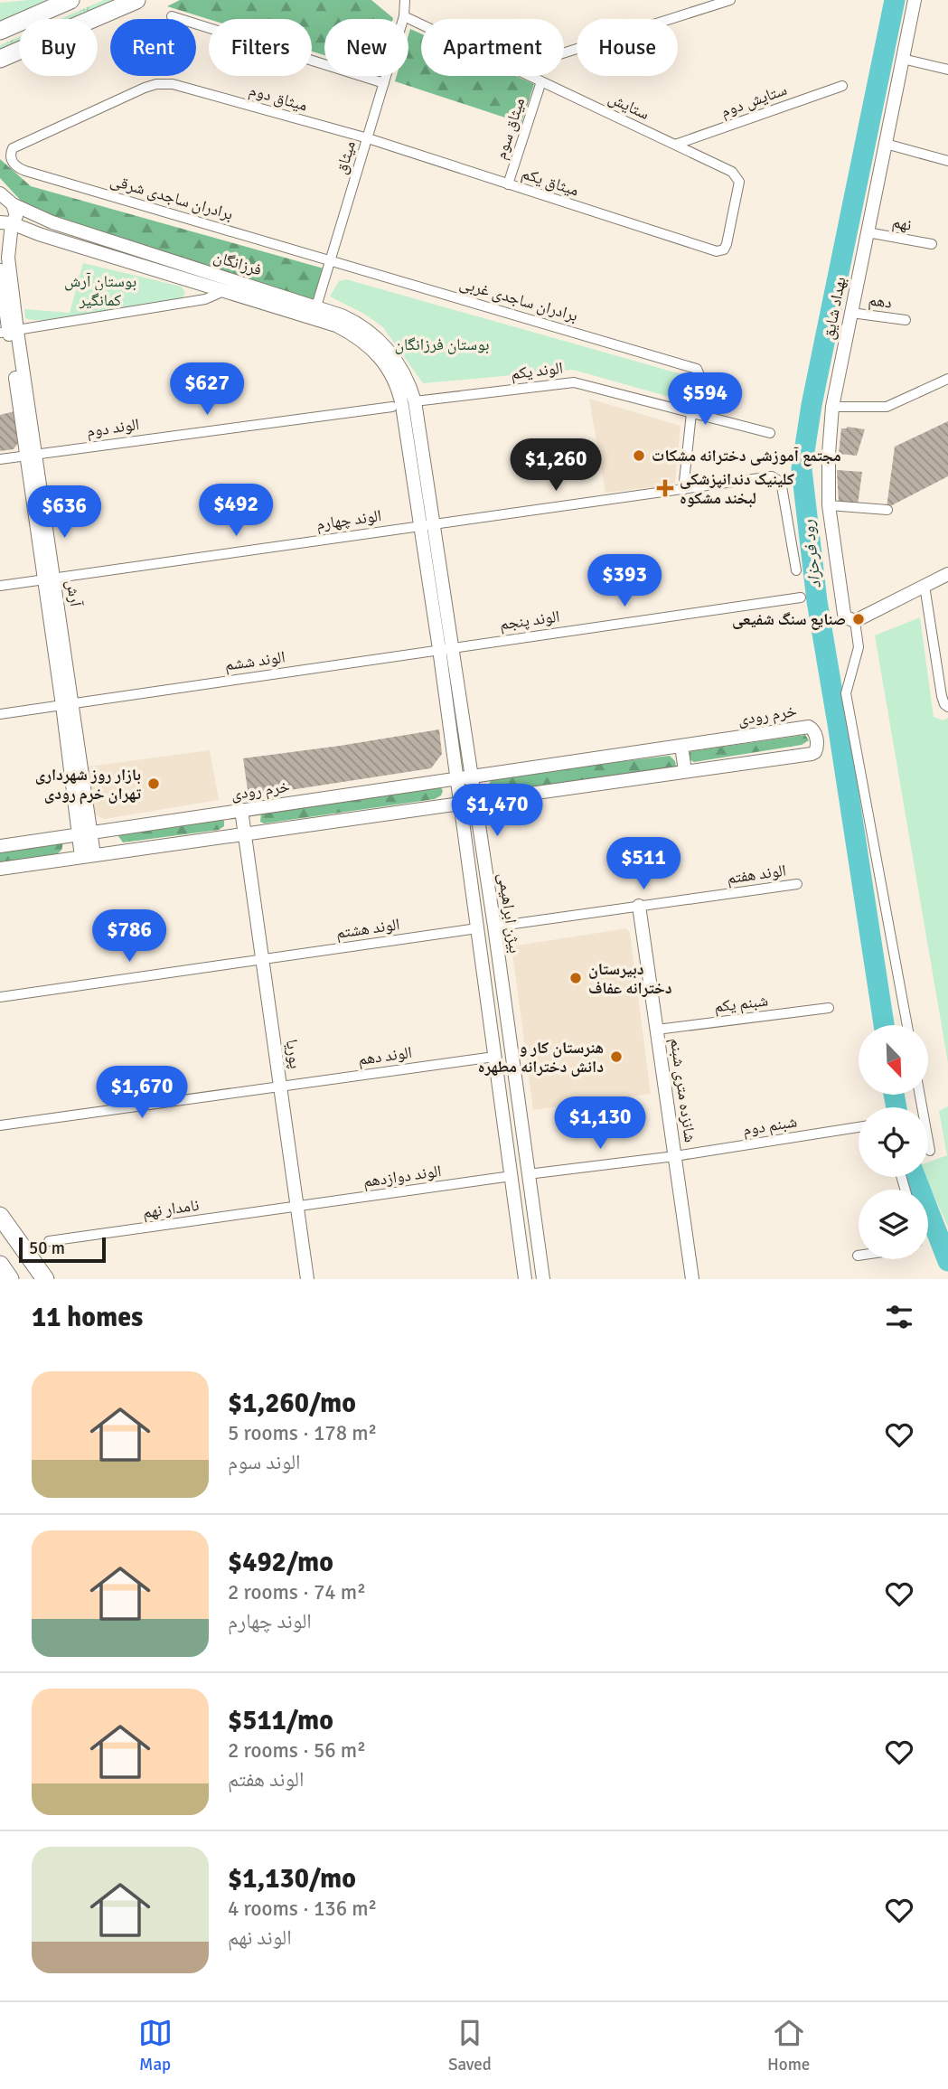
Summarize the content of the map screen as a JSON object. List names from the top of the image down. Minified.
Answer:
{"streets":{"street":["میثاق دوم","ستایش دوم","ستایش","میثاق سوم","میثاق","میثاق یکم","برادران ساجدی شرقی","نهم","فرزانگان","برادران ساجدی غربی","دهم","بهداد شایق","الوند یکم","الوند دوم","الوند چهارم","آرش","الوند پنجم","الوند ششم","خرم رودی","الوند هفتم","بیژن ابراهیمی","الوند هشتم","شبنم یکم","پوریا","الوند دهم","شانزده متری شبنم","شبنم دوم","الوند دوازدهم","نامدار نهم"]},"crossings":[["میثاق دوم","میثاق"],["میثاق دوم","میثاق یکم"],["میثاق دوم","برادران ساجدی شرقی"],["ستایش دوم","ستایش"],["ستایش","میثاق سوم"],["ستایش","میثاق"],["ستایش","میثاق یکم"],["میثاق سوم","میثاق یکم"],["میثاق","میثاق یکم"],["میثاق","برادران ساجدی شرقی"],["میثاق","فرزانگان"],["میثاق","برادران ساجدی غربی"],["برادران ساجدی شرقی","برادران ساجدی غربی"],["نهم","بهداد شایق"],["فرزانگان","الوند یکم"],["فرزانگان","الوند دوم"],["فرزانگان","آرش"],["فرزانگان","بیژن ابراهیمی"],["برادران ساجدی غربی","الوند یکم"],["دهم","بهداد شایق"],["الوند یکم","الوند دوم"],["الوند یکم","بیژن ابراهیمی"],["الوند دوم","آرش"],["الوند دوم","بیژن ابراهیمی"],["الوند چهارم","آرش"],["الوند چهارم","بیژن ابراهیمی"],["آرش","الوند ششم"],["آرش","خرم رودی"],["الوند پنجم","الوند ششم"],["الوند پنجم","بیژن ابراهیمی"],["الوند ششم","بیژن ابراهیمی"],["خرم رودی","بیژن ابراهیمی"],["خرم رودی","پوریا"],["الوند هفتم","بیژن ابراهیمی"],["الوند هفتم","شانزده متری شبنم"],["بیژن ابراهیمی","الوند هشتم"],["بیژن ابراهیمی","الوند دهم"],["بیژن ابراهیمی","شبنم دوم"],["بیژن ابراهیمی","الوند دوازدهم"],["الوند هشتم","پوریا"],["شبنم یکم","شانزده متری شبنم"],["پوریا","الوند دهم"],["پوریا","الوند دوازدهم"],["پوریا","نامدار نهم"],["شانزده متری شبنم","شبنم دوم"],["الوند دوازدهم","نامدار نهم"]],"water":["رود فرحزاد"],"parks":["بوستان آرش کمانگیر","بوستان فرزانگان"],"places":{"other":["مجتمع آموزشی دخترانه مشکات","صنایع سنگ شفیعی","بازار روز شهرداری تهران خرم رودی","دبیرستان دخترانه عفاف","هنرستان کار و دانش دخترانه مطهره"],"health":["کلینیک دندانپزشکی لبخند مشکوه"]},"scale_bar":"50 m","north":"bottom right","page":{"chip":["Buy","Rent","Filters","New","Apartment","House"],"price":["$627","$594","$1,260","$492","$636","$393","$1,470","$511","$786","$1,670","$1,130"],"scale":"50 m","heading":"11 homes","list":[{"name":"$1,260/mo","note":"5 rooms · 178 m² · الوند سوم"},{"name":"$492/mo","note":"2 rooms · 74 m² · الوند چهارم"},{"name":"$511/mo","note":"2 rooms · 56 m² · الوند هفتم"},{"name":"$1,130/mo","note":"4 rooms · 136 m² · الوند نهم"}],"tabs":["Map","Saved","Home"]}}
